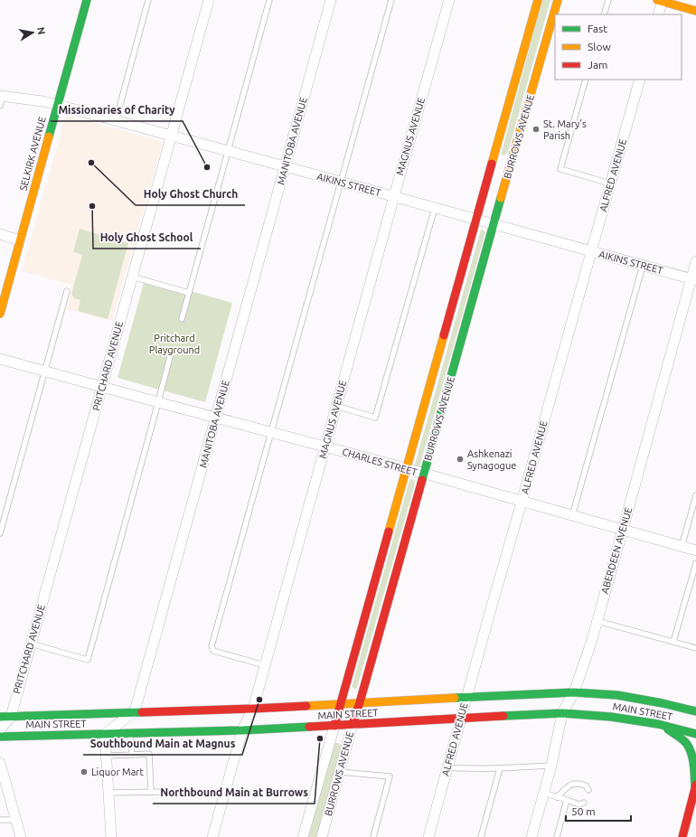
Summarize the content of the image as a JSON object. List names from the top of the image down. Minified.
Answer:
{"streets":{"main road":["BURROWS AVENUE","SELKIRK AVENUE","MAIN STREET"],"street":["MAGNUS AVENUE","MANITOBA AVENUE","ALFRED AVENUE","AIKINS STREET","PRITCHARD AVENUE","CHARLES STREET","ABERDEEN AVENUE"]},"crossings":[["MAGNUS AVENUE","AIKINS STREET"],["MAGNUS AVENUE","CHARLES STREET"],["MAGNUS AVENUE","MAIN STREET"],["BURROWS AVENUE","AIKINS STREET"],["BURROWS AVENUE","CHARLES STREET"],["BURROWS AVENUE","MAIN STREET"],["MANITOBA AVENUE","AIKINS STREET"],["MANITOBA AVENUE","CHARLES STREET"],["MANITOBA AVENUE","MAIN STREET"],["SELKIRK AVENUE","AIKINS STREET"],["ALFRED AVENUE","AIKINS STREET"],["ALFRED AVENUE","CHARLES STREET"],["ALFRED AVENUE","MAIN STREET"],["AIKINS STREET","PRITCHARD AVENUE"],["AIKINS STREET","ABERDEEN AVENUE"],["PRITCHARD AVENUE","CHARLES STREET"],["PRITCHARD AVENUE","MAIN STREET"],["CHARLES STREET","ABERDEEN AVENUE"],["ABERDEEN AVENUE","MAIN STREET"]],"parks":["Pritchard Playground"],"places":["St. Mary’s Parish","Holy Ghost Church","Missionaries of Charity","Holy Ghost School","Ashkenazi Synagogue","Southbound Main at Magnus","Northbound Main at Burrows","Liquor Mart"],"legend":["Fast","Slow","Jam"],"scale_bar":"50 m","north":"right"}
